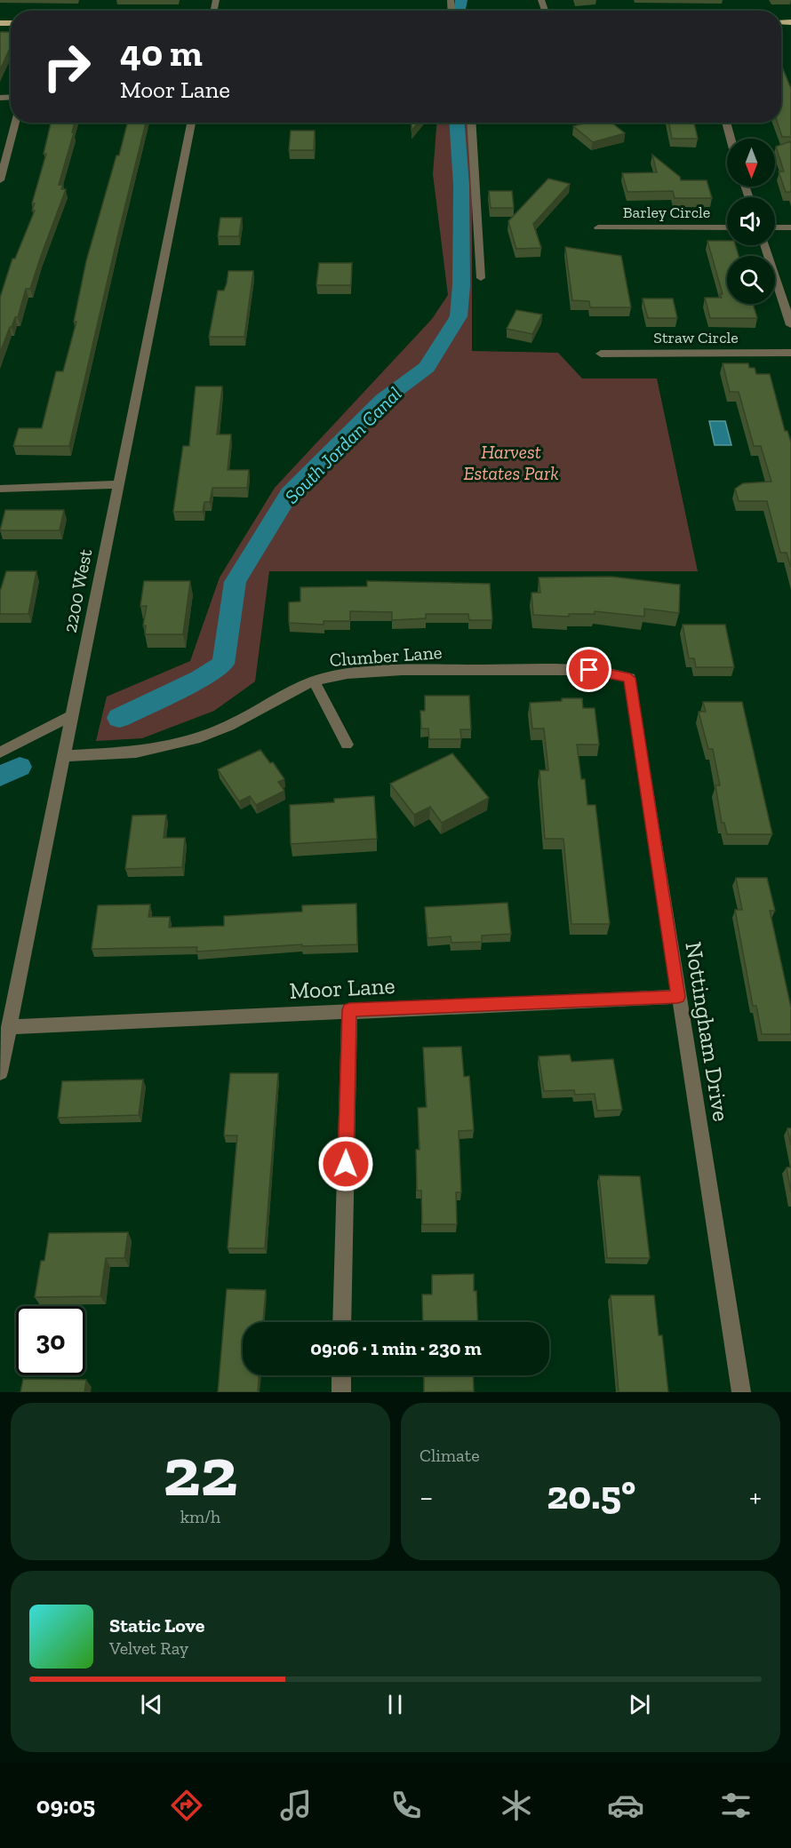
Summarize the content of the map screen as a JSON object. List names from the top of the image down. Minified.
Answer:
{"streets":{"street":["Barley Circle","Straw Circle","2200 West","Clumber Lane","Moor Lane","Nottingham Drive"]},"crossings":[["2200 West","Clumber Lane"],["2200 West","Moor Lane"],["Clumber Lane","Nottingham Drive"],["Moor Lane","Nottingham Drive"]],"water":["South Jordan Canal"],"parks":["Harvest Estates Park"],"north":"bottom","page":{"turn":["40 m","Moor Lane"],"limit":"30","trip":"09:06 · 1 min · 230 m","tile":[["22","km/h"],"Climate"],"heat":["−","20.5°","+"],"song":["Static Love","Velvet Ray"],"tabs":"09:05"}}
